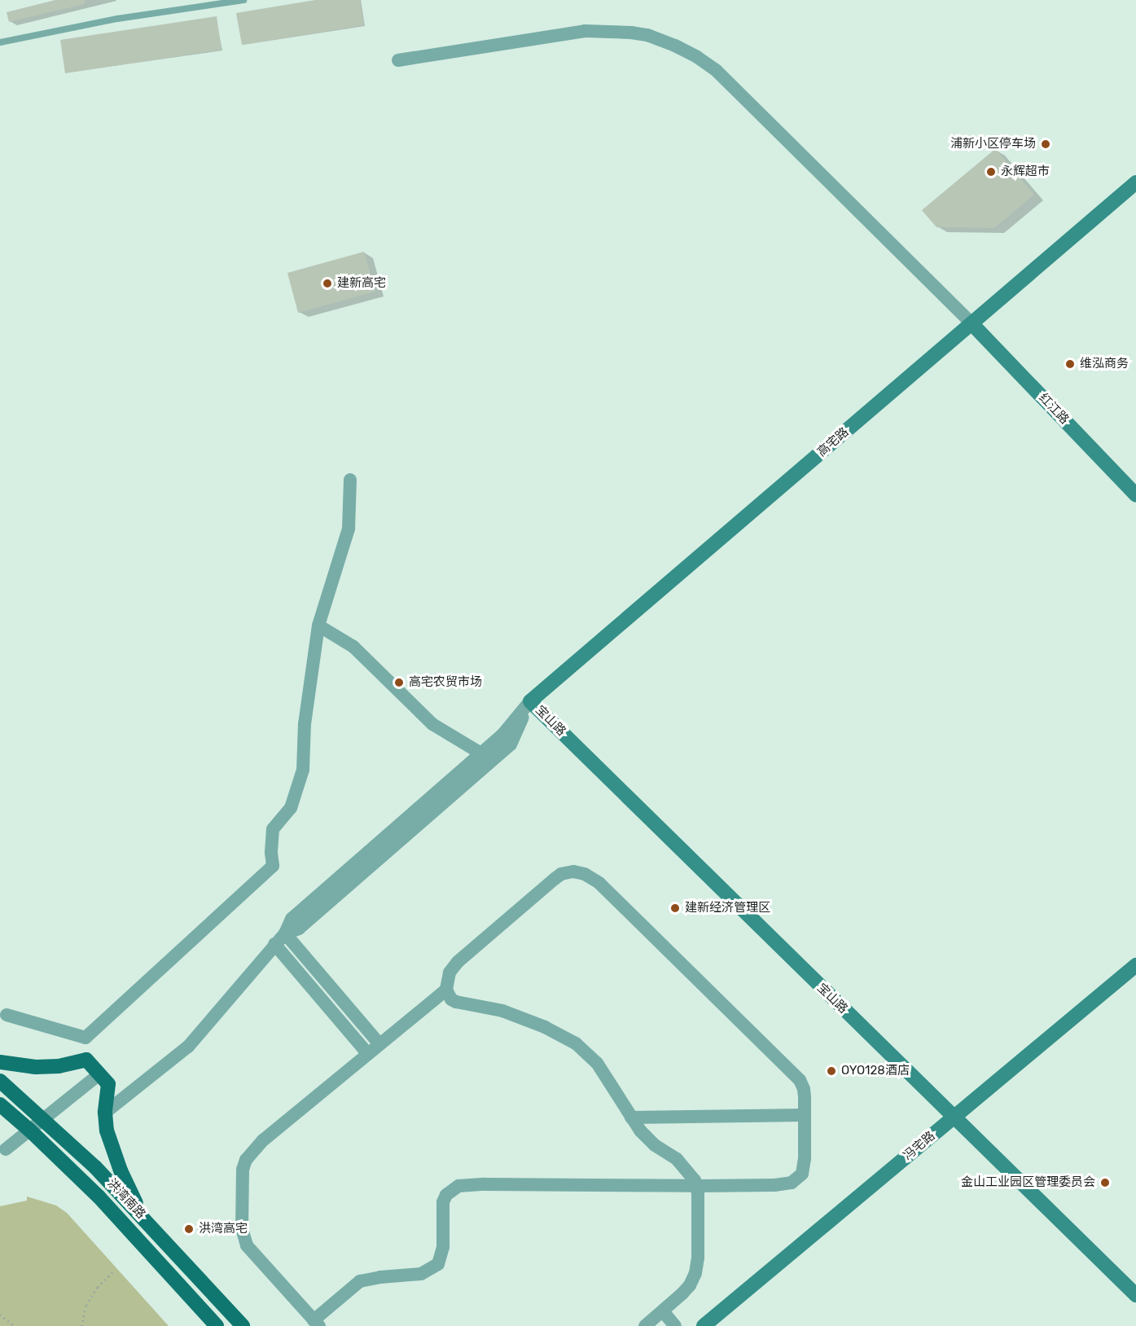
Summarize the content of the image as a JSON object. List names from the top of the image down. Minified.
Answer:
{"streets":{"main road":["洪湾南路"],"street":["红江路","高宅路","宝山路","冯宅路"]},"crossings":[["红江路","高宅路"],["高宅路","宝山路"],["宝山路","冯宅路"]],"places":["浦新小区停车场","永辉超市","建新高宅","维泓商务","高宅农贸市场","建新经济管理区","OYO128酒店","金山工业园区管理委员会","洪湾高宅"]}
